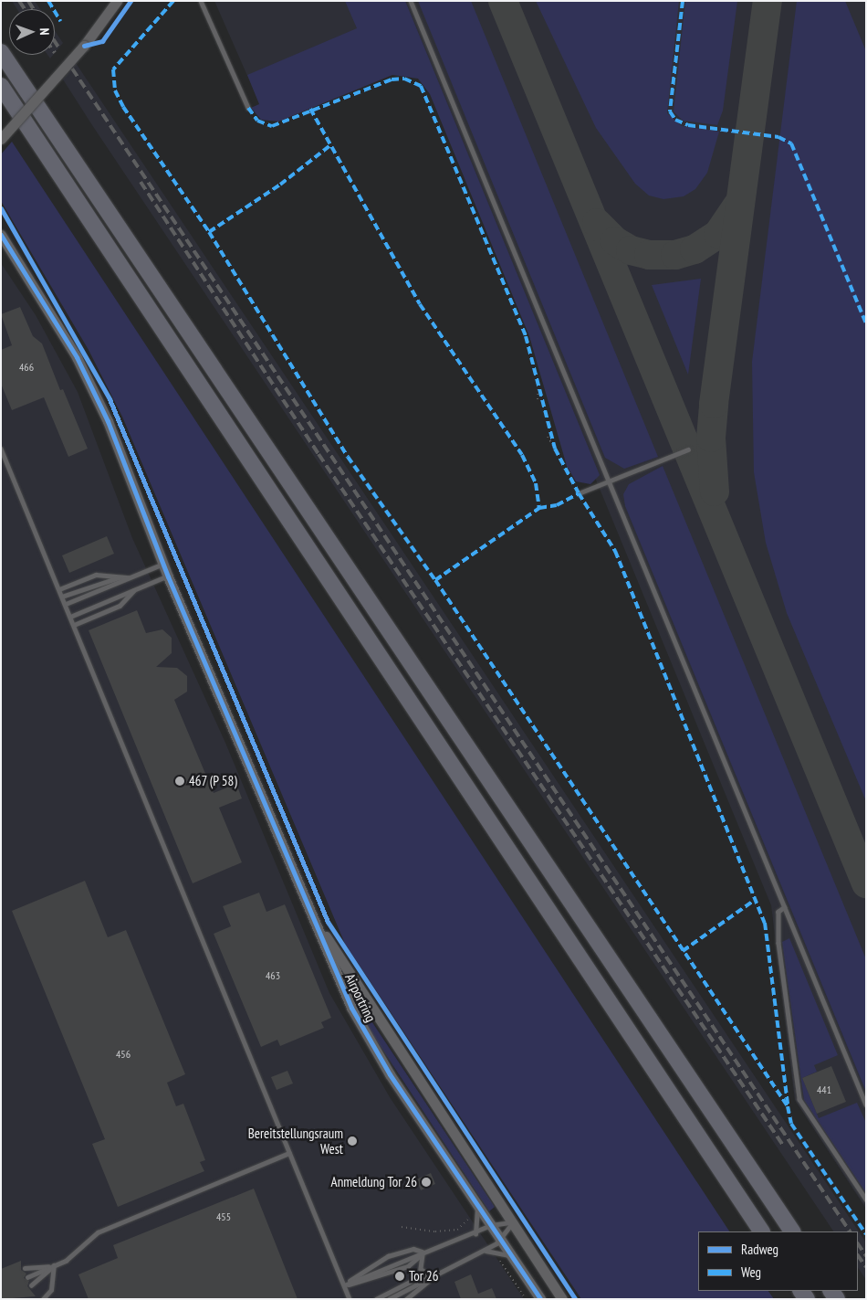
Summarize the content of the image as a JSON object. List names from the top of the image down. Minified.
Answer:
{"streets":{"street":["Airportring"]},"places":["467 (P 58)","Bereitstellungsraum West","Anmeldung Tor 26","Tor 26"],"house_numbers":["466","463","456","441","455"],"legend":["Radweg","Weg"],"north":"right"}
